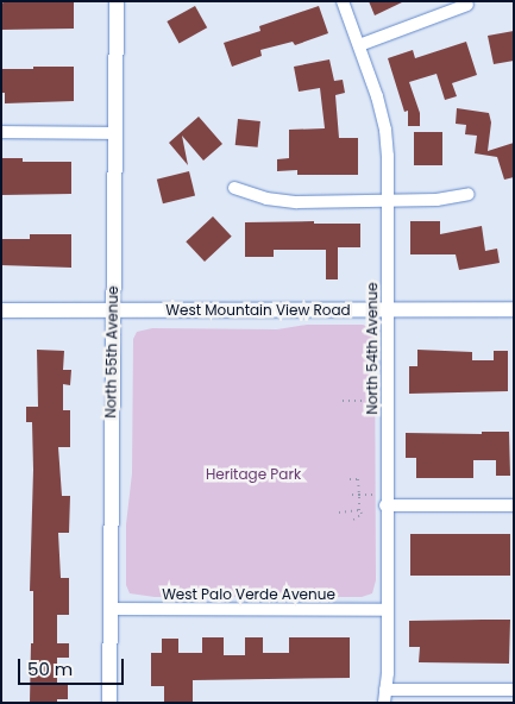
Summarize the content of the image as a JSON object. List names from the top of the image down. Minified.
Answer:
{"streets":{"street":["West Mountain View Road","North 54th Avenue","North 55th Avenue","West Palo Verde Avenue"]},"crossings":[["West Mountain View Road","North 54th Avenue"],["West Mountain View Road","North 55th Avenue"],["North 54th Avenue","West Palo Verde Avenue"],["North 55th Avenue","West Palo Verde Avenue"]],"parks":["Heritage Park"],"scale_bar":"50 m"}
